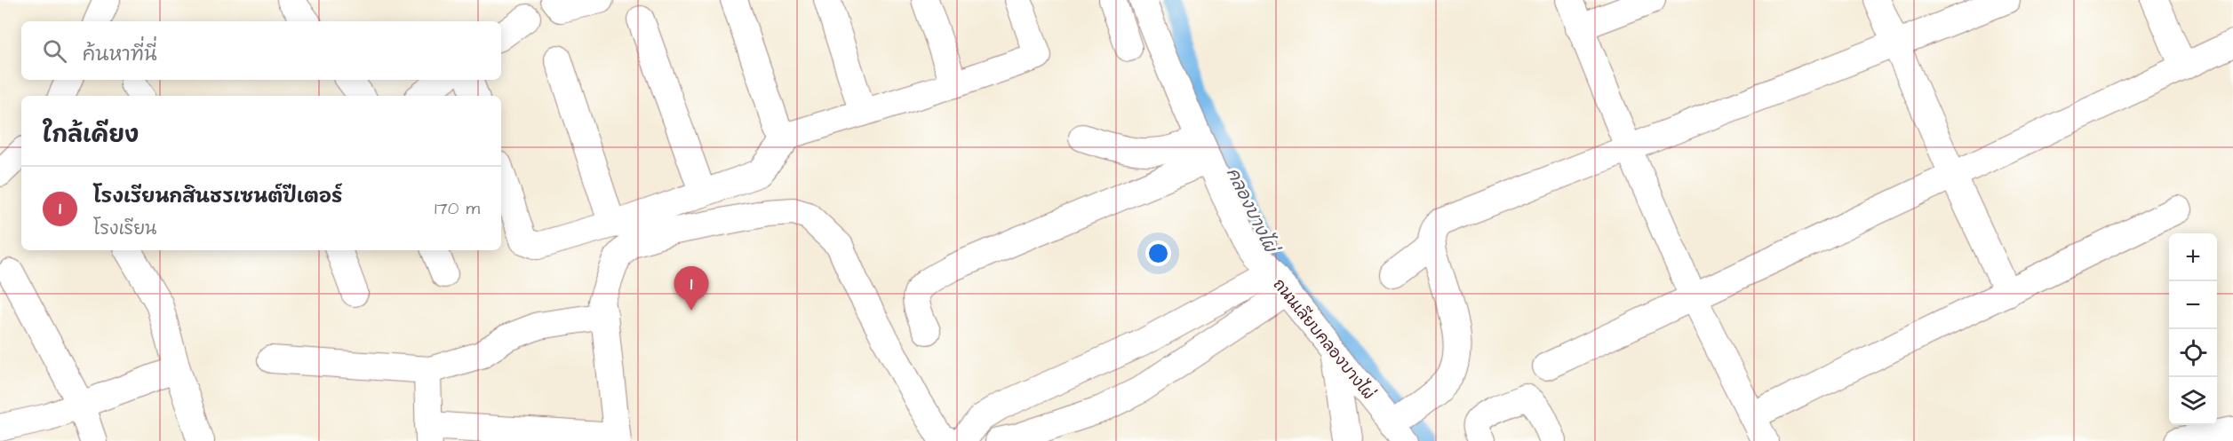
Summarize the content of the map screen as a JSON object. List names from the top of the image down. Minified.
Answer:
{"streets":{"street":["ถนนเลียบคลองบางไผ่"]},"water":["คลองบางไผ่"],"page":{"search":"ค้นหาที่นี่","heading":"ใกล้เคียง","list":[{"mark":"1","name":"โรงเรียนกสินธรเซนต์ปีเตอร์","note":"โรงเรียน","value":"170 m"}],"map_buttons":["+","−"],"pins":"1"}}
